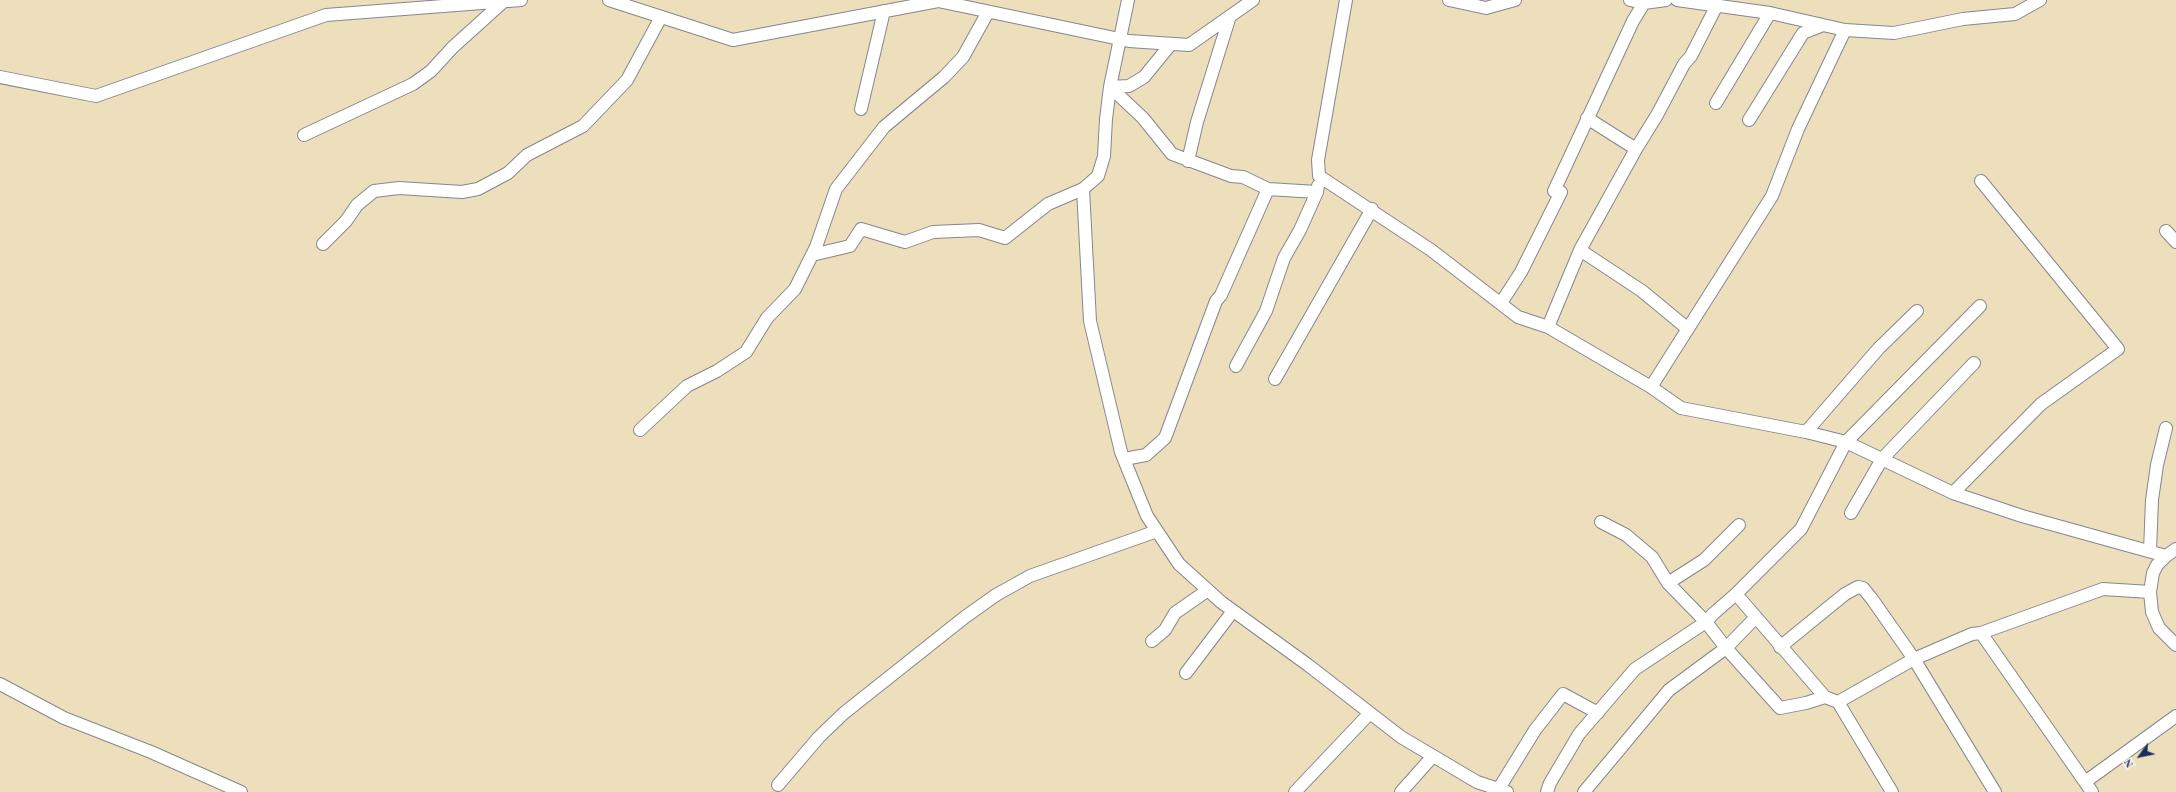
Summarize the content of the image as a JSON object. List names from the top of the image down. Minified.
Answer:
{"north":"bottom left"}
